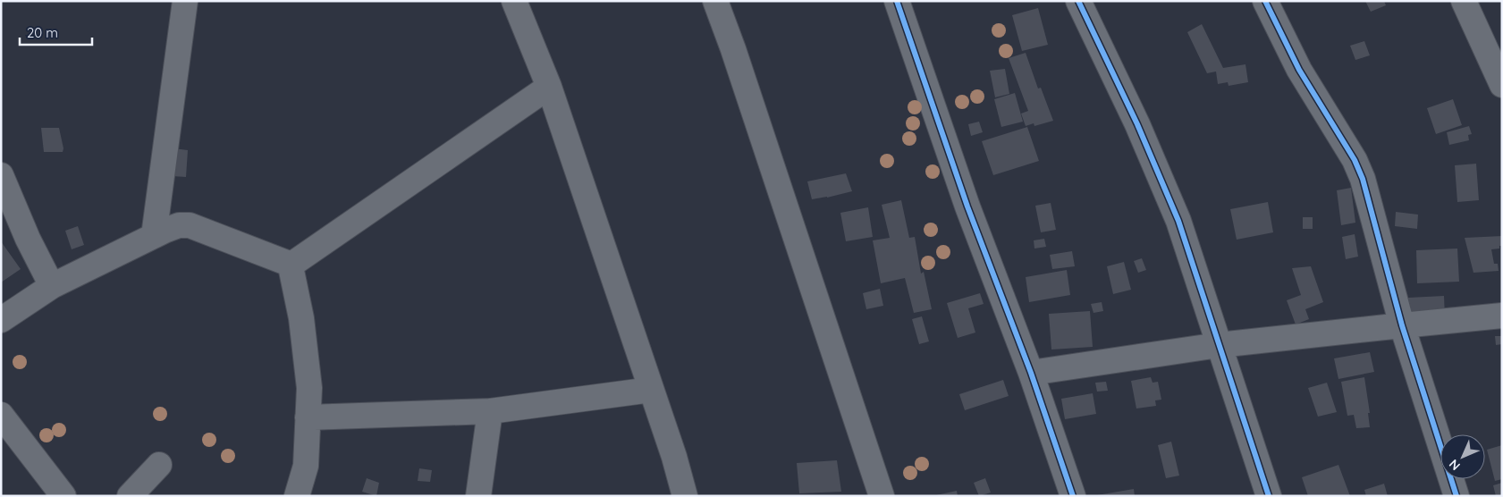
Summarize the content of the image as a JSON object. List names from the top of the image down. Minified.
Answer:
{"scale_bar":"20 m","north":"bottom left"}
